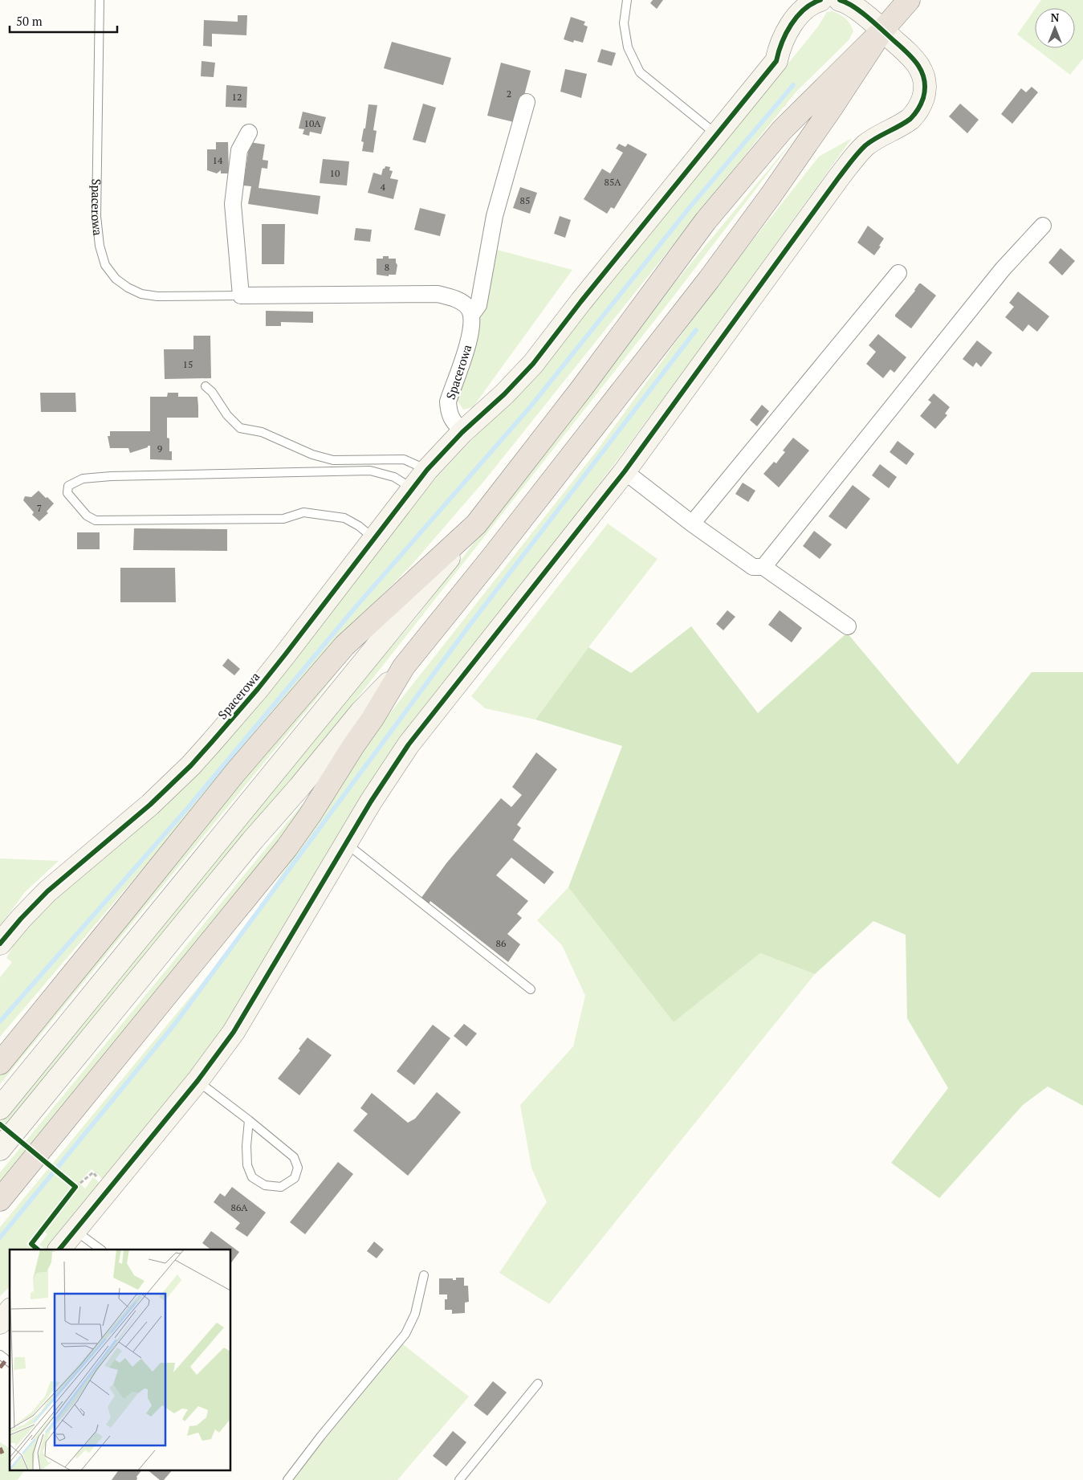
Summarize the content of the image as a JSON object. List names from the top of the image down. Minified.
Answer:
{"streets":{"street":["Spacerowa"]},"house_numbers":["2","12","10A","14","10","85A","4","85","8","15","9","7","86","86A"],"scale_bar":"50 m","north":"top"}
